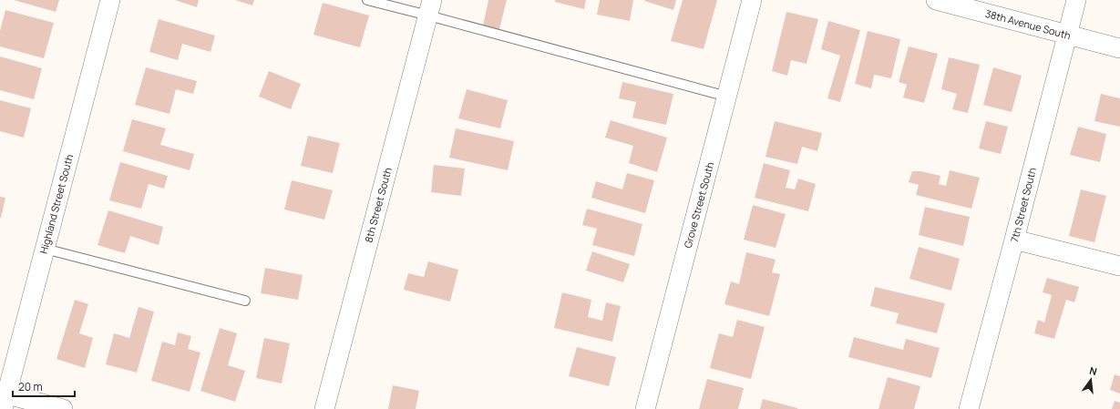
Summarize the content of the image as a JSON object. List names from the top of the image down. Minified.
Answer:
{"streets":{"street":["38th Avenue South","Highland Street South","8th Street South","Grove Street South","7th Street South"]},"crossings":[["38th Avenue South","7th Street South"]],"scale_bar":"20 m","north":"top"}
